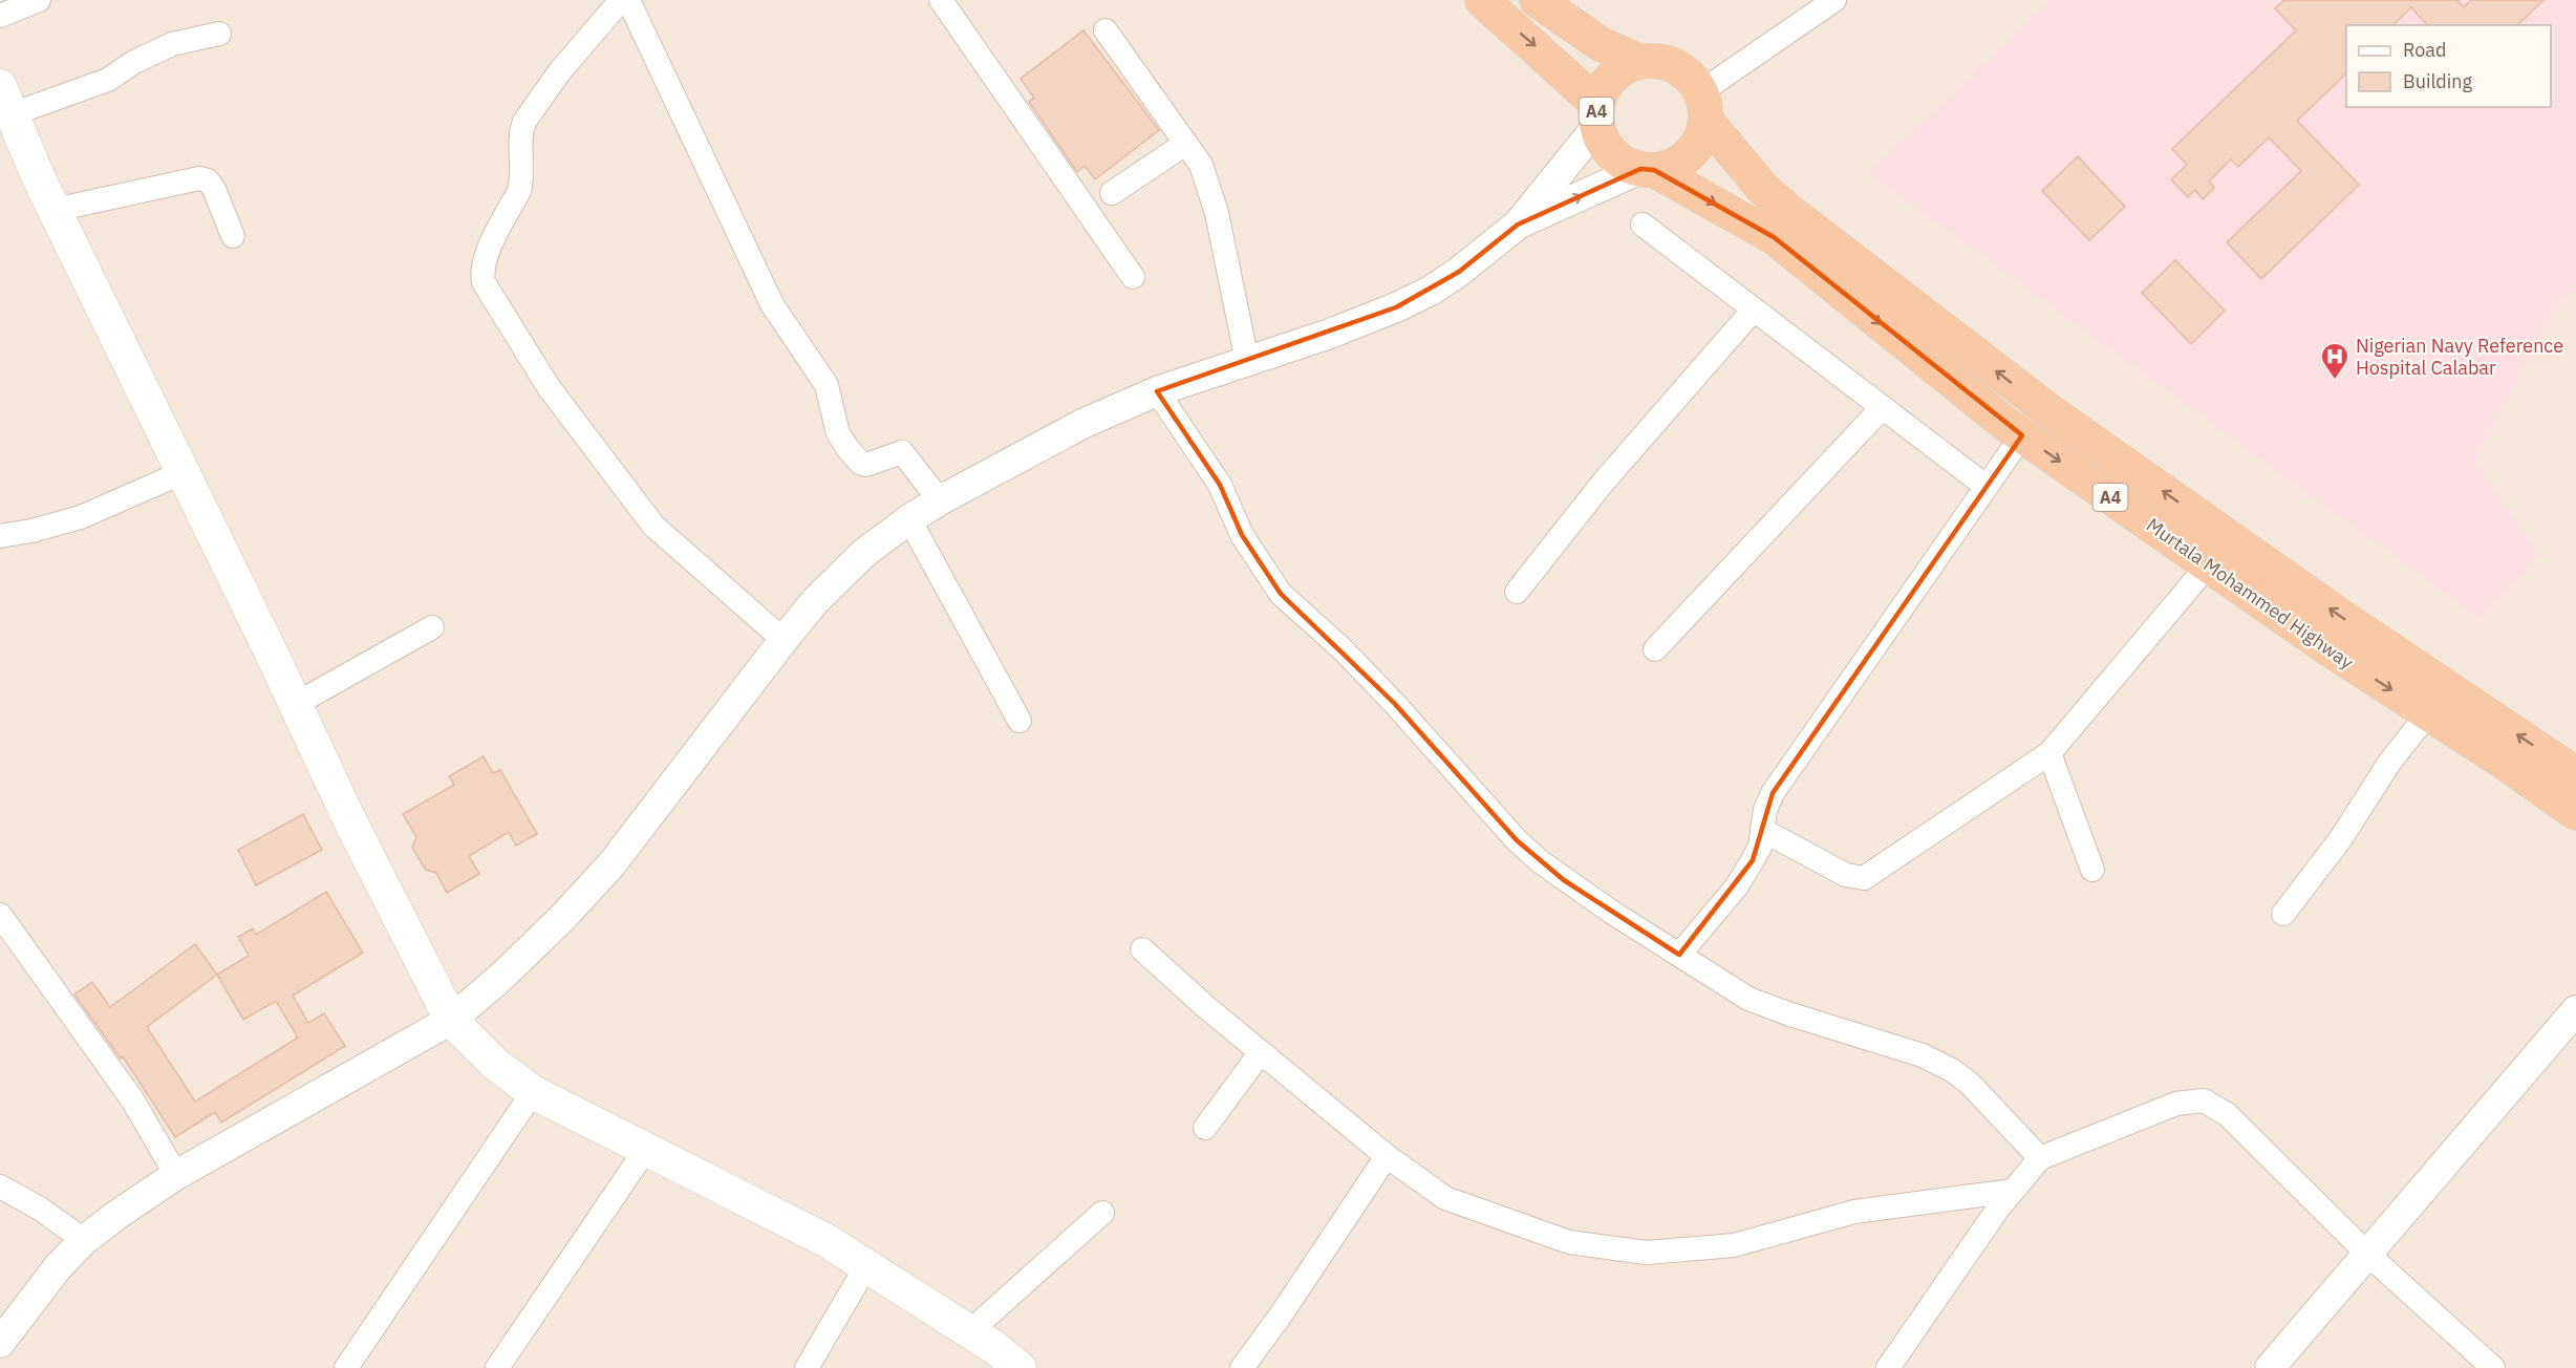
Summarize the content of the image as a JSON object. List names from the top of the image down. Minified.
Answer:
{"streets":{"highway":["A4","Murtala Mohammed Highway"]},"crossings":[["A4","Murtala Mohammed Highway"]],"places":{"hospital":["Nigerian Navy Reference Hospital Calabar"]},"legend":["Road","Building"]}
